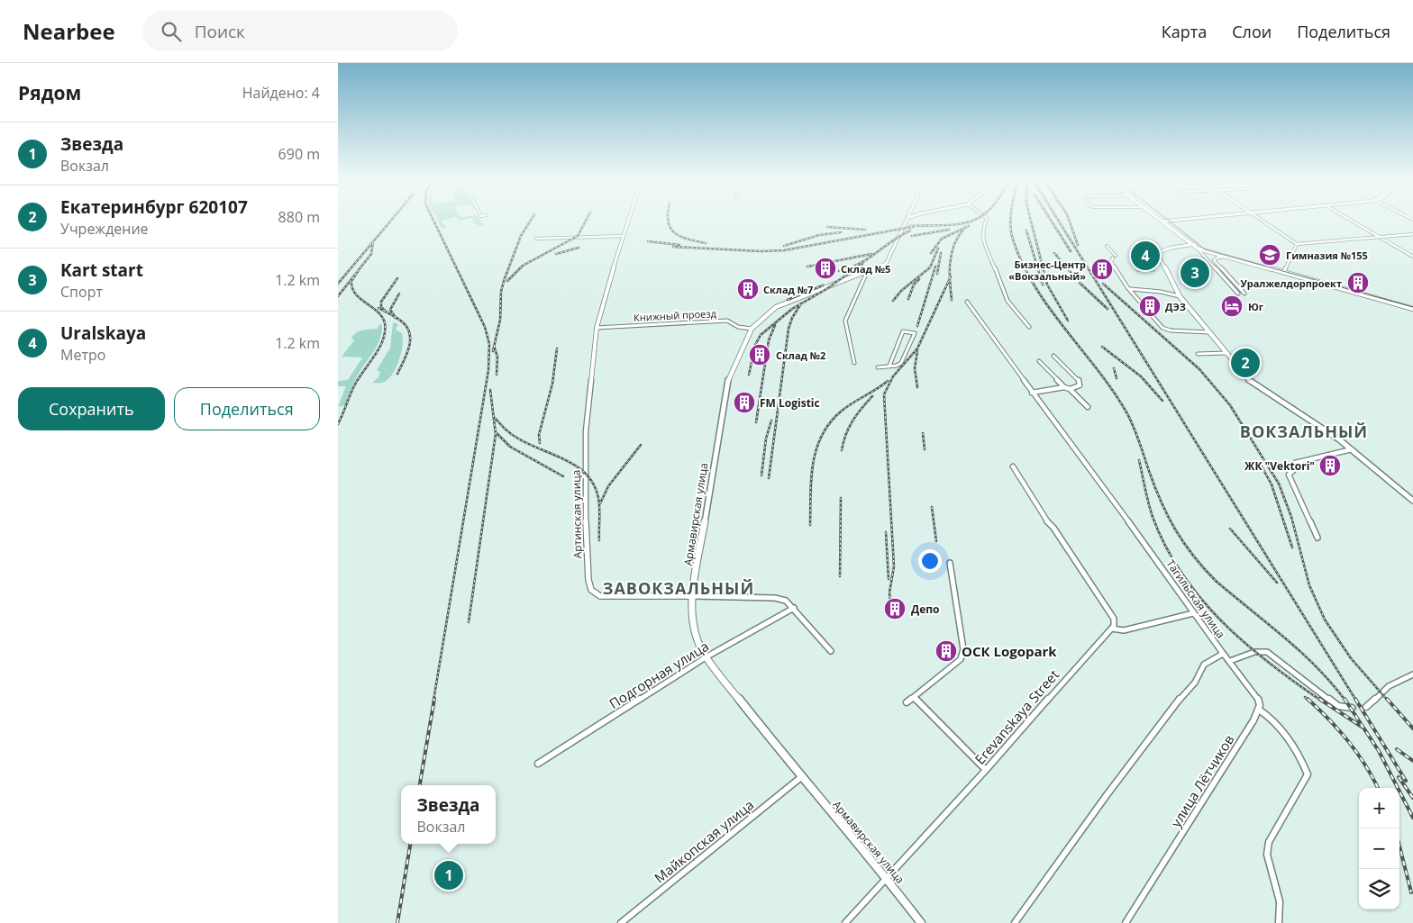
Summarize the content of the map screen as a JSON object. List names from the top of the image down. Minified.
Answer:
{"streets":{"main road":["Армавирская улица"],"street":["Книжный проезд","Артинская улица","Тагильская улица","Подгорная улица","Erevanskaya Street","улица Лётчиков","Майкопская улица"]},"crossings":[["Книжный проезд","Артинская улица"],["Книжный проезд","Армавирская улица"],["Артинская улица","Армавирская улица"],["Артинская улица","Подгорная улица"],["Армавирская улица","Подгорная улица"],["Армавирская улица","Erevanskaya Street"],["Армавирская улица","Майкопская улица"]],"districts":["ВОКЗАЛЬНЫЙ","ЗАВОКЗАЛЬНЫЙ"],"places":{"school or university":["Гимназия №155"],"building":["Склад №5","Бизнес-Центр «Вокзальный»","Уралжелдорпроект","Склад №7","ДЭЗ","Склад №2","FM Logistic","ЖК \"Vektori\"","Депо","ОСК Logopark"],"hotel":["Юг"]},"page":{"header":"Nearbee","search":"Поиск","nav":["Карта","Слои","Поделиться"],"heading":["Рядом","Найдено: 4"],"list":[{"mark":"1","name":"Звезда","note":"Вокзал","value":"690 m"},{"mark":"2","name":"Екатеринбург 620107","note":"Учреждение","value":"880 m"},{"mark":"3","name":"Kart start","note":"Спорт","value":"1.2 km"},{"mark":"4","name":"Uralskaya","note":"Метро","value":"1.2 km"}],"pins":["4","3","2","1"],"buttons":["Сохранить","Поделиться"],"popup":["Звезда","Вокзал"],"map_buttons":["+","−"]}}
